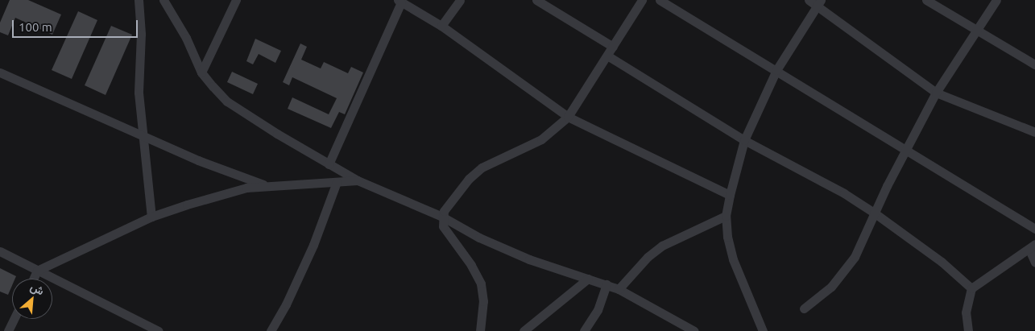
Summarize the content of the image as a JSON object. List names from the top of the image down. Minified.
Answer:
{"scale_bar":"100 m","north":"top right"}
